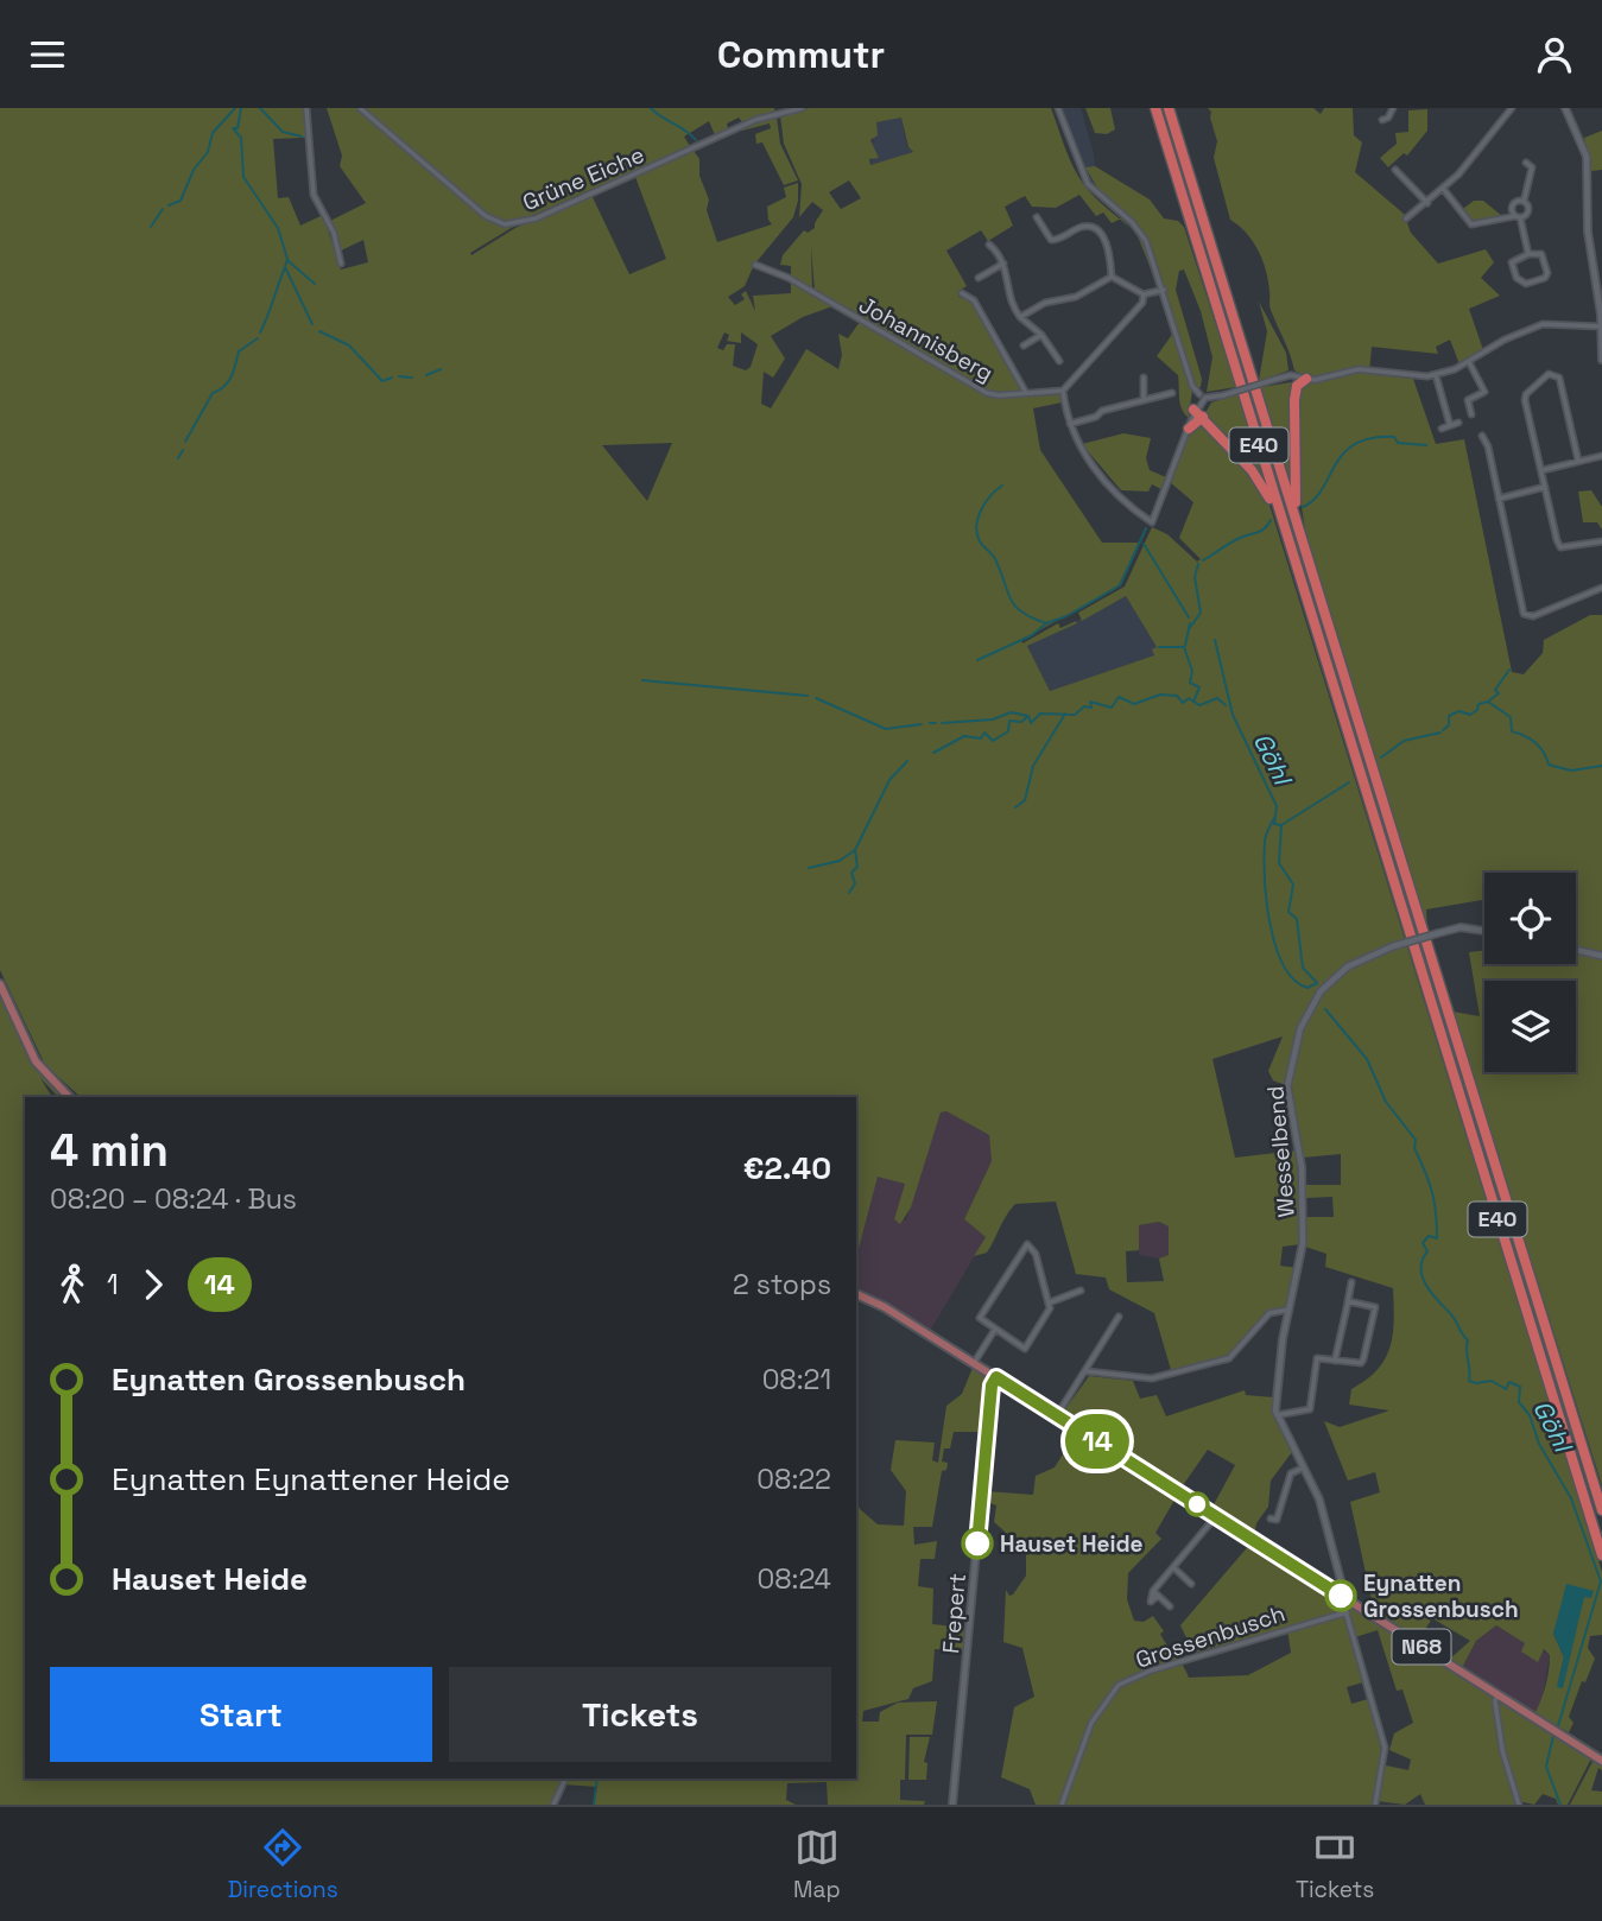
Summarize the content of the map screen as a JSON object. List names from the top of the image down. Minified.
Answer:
{"streets":{"highway":["E40"],"main road":["N68"],"street":["Grüne Eiche","Johannisberg","Wesselbend","Frepert","Grossenbusch"]},"crossings":[["Frepert","N68"]],"water":["Göhl"],"places":["Hauset Heide","Eynatten Grossenbusch"],"lines":["bus line 14"],"page":{"header":"Commutr","on_map":"14","heading":["4 min","08:20 – 08:24 · Bus","€2.40"],"legs":["1","14","2 stops"],"list":[{"name":"Eynatten Grossenbusch","value":"08:21"},{"name":"Eynatten Eynattener Heide","value":"08:22"},{"name":"Hauset Heide","value":"08:24"}],"buttons":["Start","Tickets"],"tabs":["Directions","Map","Tickets"]}}
